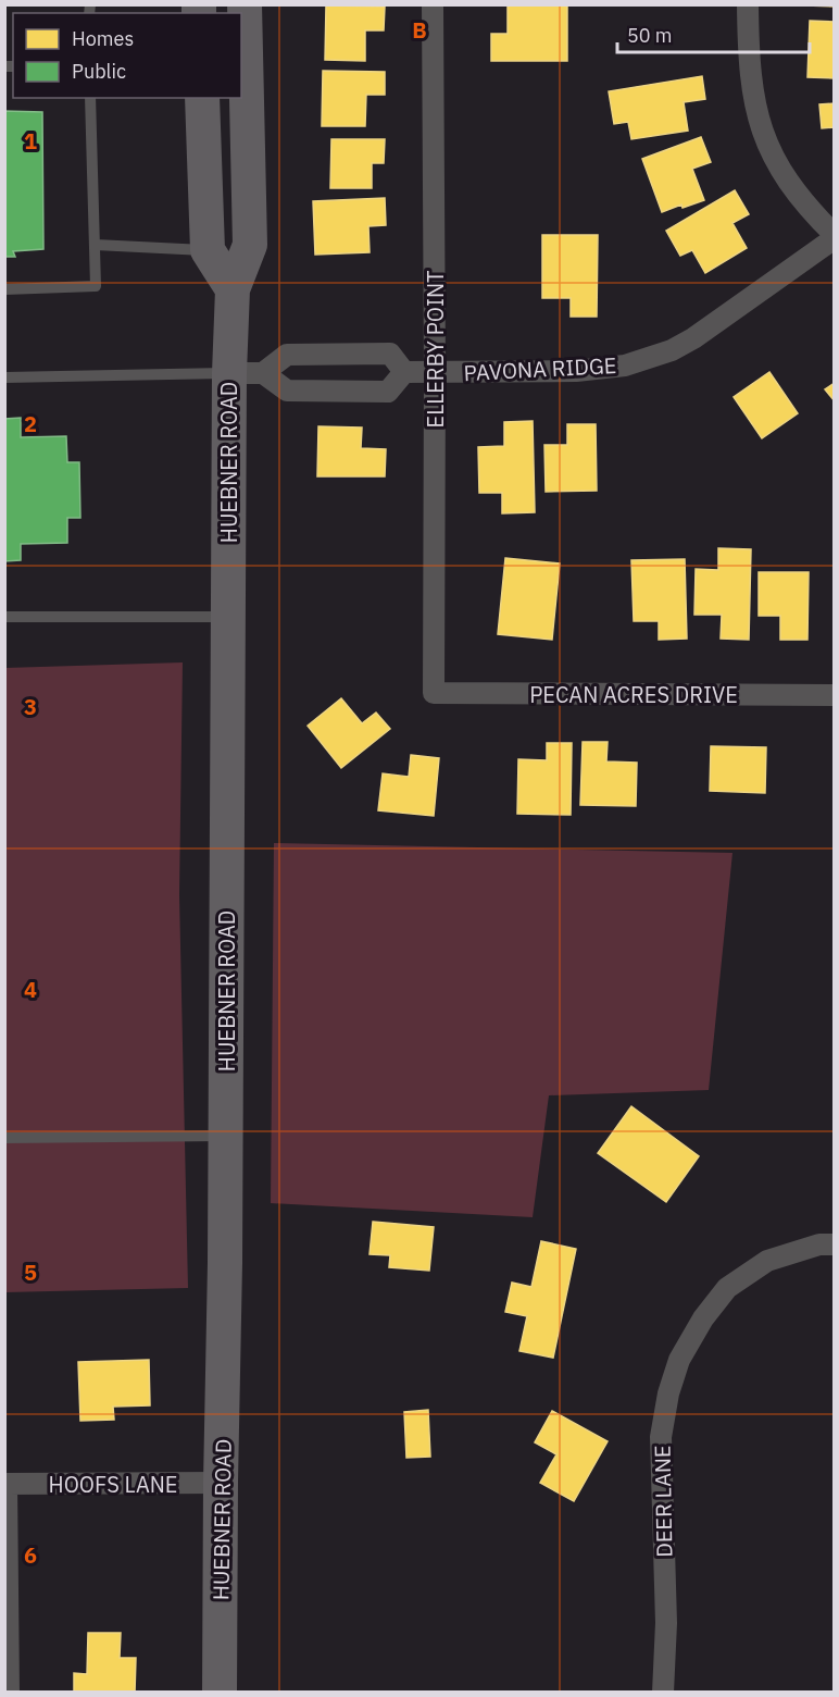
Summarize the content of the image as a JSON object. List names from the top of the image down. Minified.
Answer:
{"streets":{"main road":["HUEBNER ROAD"],"street":["ELLERBY POINT","PAVONA RIDGE","PECAN ACRES DRIVE","HOOFS LANE","DEER LANE"]},"crossings":[["ELLERBY POINT","PAVONA RIDGE"],["ELLERBY POINT","PECAN ACRES DRIVE"],["HUEBNER ROAD","HOOFS LANE"]],"legend":["Homes","Public"],"scale_bar":"50 m","grid":{"columns":["B"],"rows":["1","2","3","4","5","6"]}}
